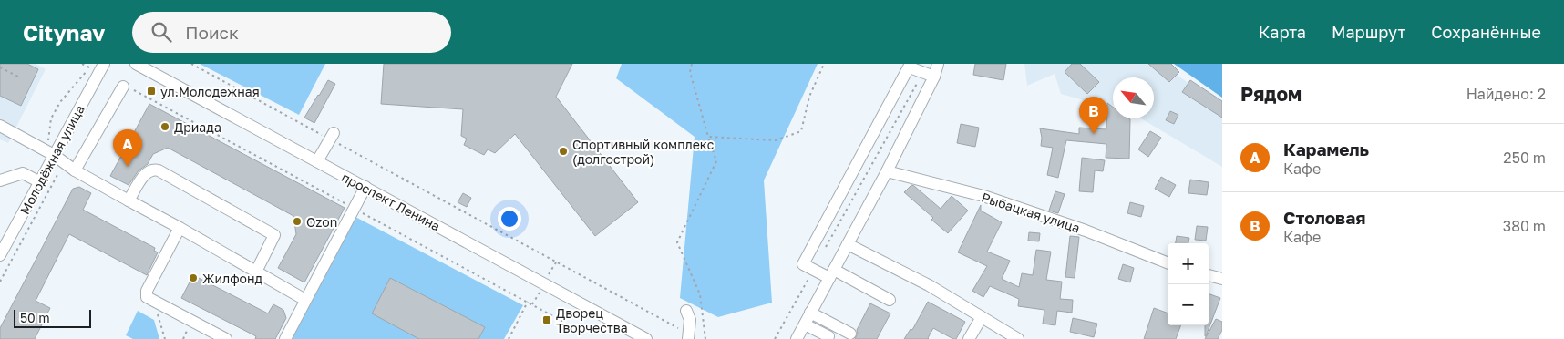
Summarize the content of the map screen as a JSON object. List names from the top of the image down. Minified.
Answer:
{"streets":{"street":["Молодёжная улица","проспект Ленина","Рыбацкая улица"]},"places":{"transit":["ул.Молодежная","Дворец Творчества"],"other":["Дриада","Спортивный комплекс (долгострой)","Ozon","Жилфонд"]},"scale_bar":"50 m","north":"top left","page":{"header":"Citynav","search":"Поиск","nav":["Карта","Маршрут","Сохранённые"],"heading":["Рядом","Найдено: 2"],"pins":["B","A"],"list":[{"mark":"A","name":"Карамель","note":"Кафе","value":"250 m"},{"mark":"B","name":"Столовая","note":"Кафе","value":"380 m"}],"map_buttons":["+","−"],"scale":"50 m"}}
